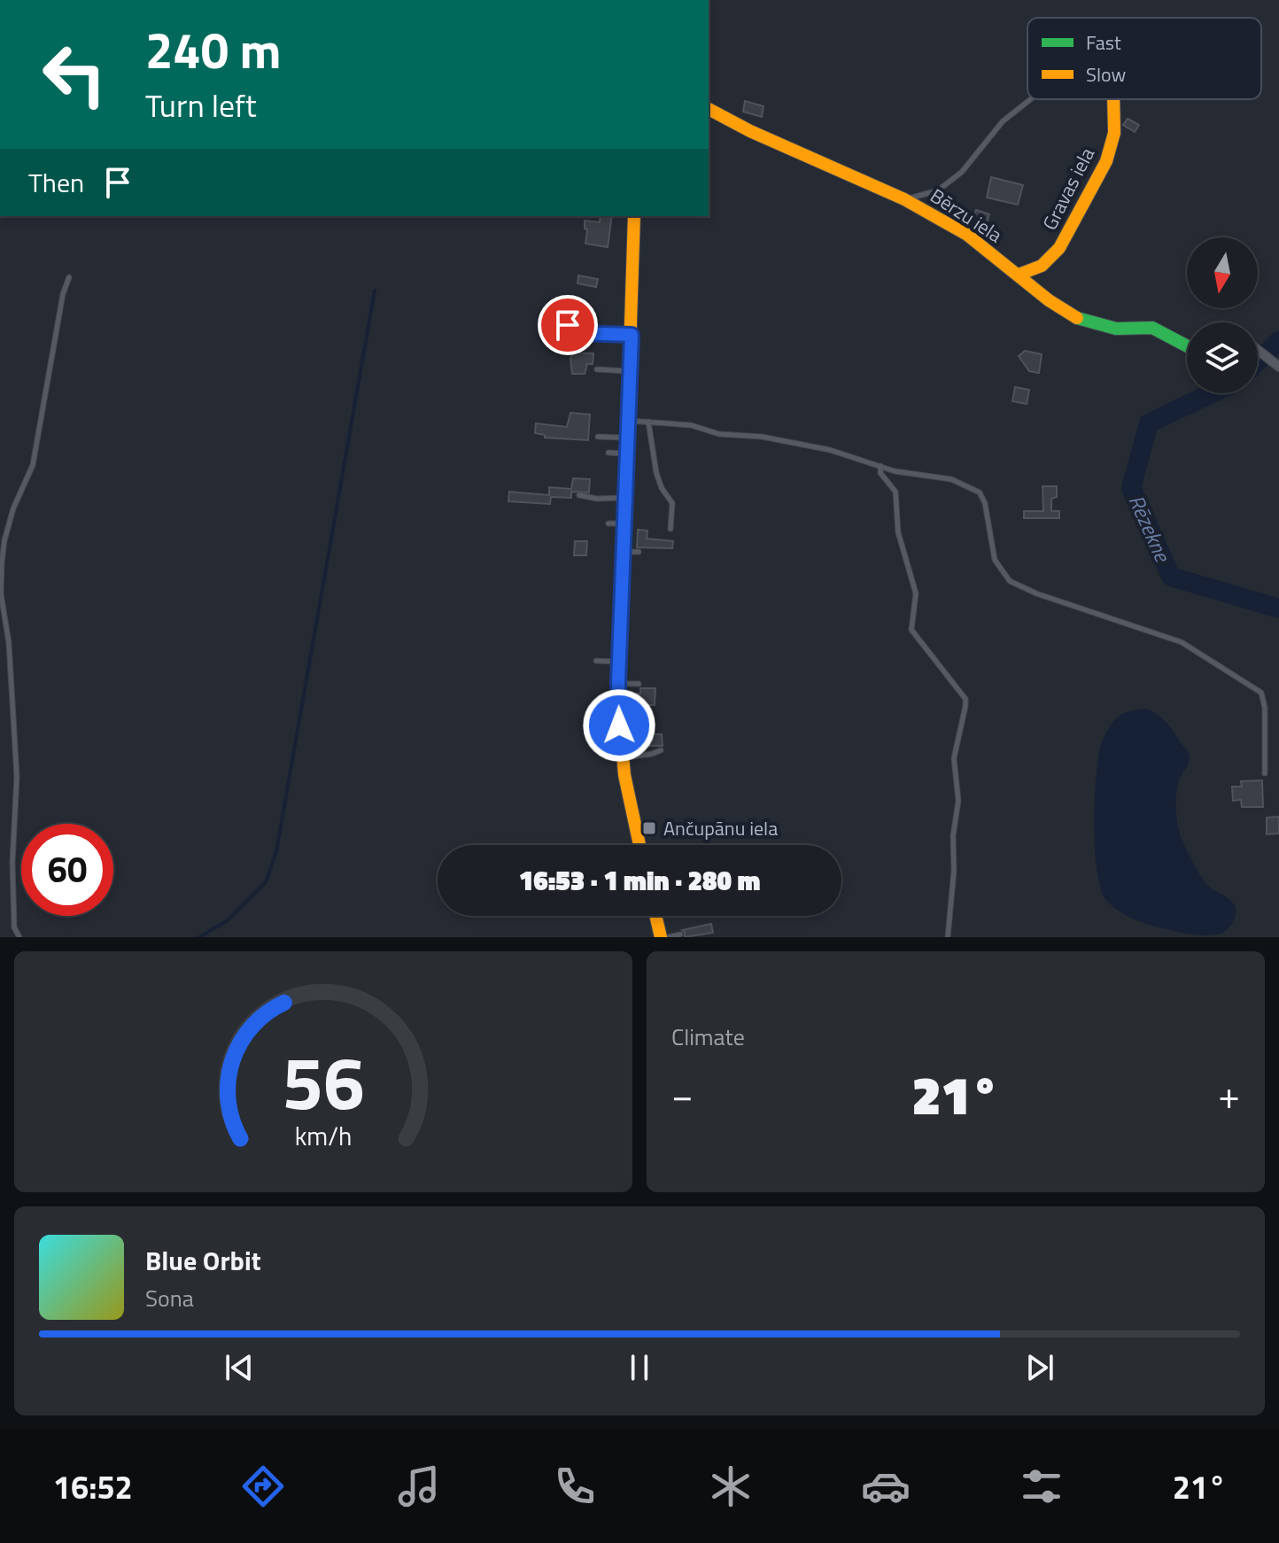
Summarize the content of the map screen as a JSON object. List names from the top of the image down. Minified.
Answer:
{"streets":{"street":["Gravas iela","Bērzu iela"]},"crossings":[["Gravas iela","Bērzu iela"]],"water":["Rēzekne"],"places":{"transit":["Ančupānu iela"]},"legend":["Fast","Slow"],"north":"bottom","page":{"turn":["240 m","Turn left"],"then":"Then","limit":"60","trip":"16:53 · 1 min · 280 m","tile":"Climate","heat":["−","21°","+"],"song":["Blue Orbit","Sona"],"tabs":["16:52","21°"],"gauge":["56","km/h"]}}
